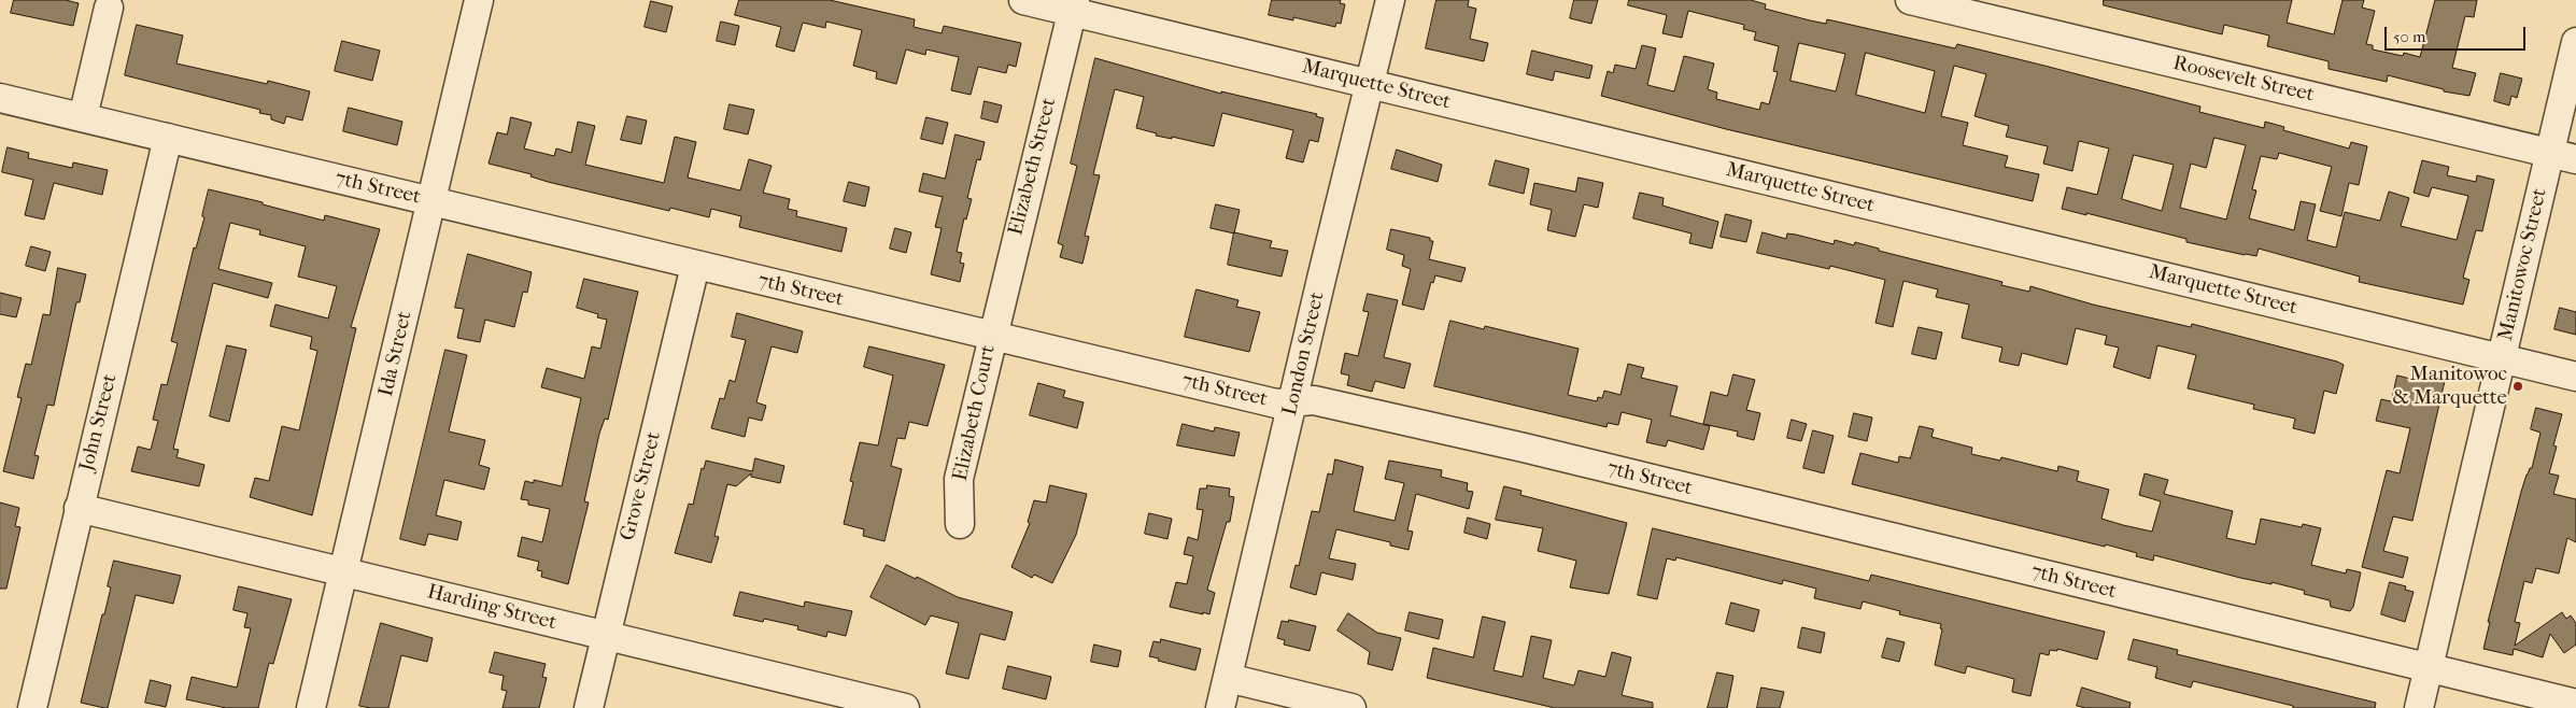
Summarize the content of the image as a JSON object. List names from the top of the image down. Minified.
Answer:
{"streets":{"street":["Roosevelt Street","Marquette Street","Elizabeth Street","7th Street","Manitowoc Street","Ida Street","London Street","Elizabeth Court","John Street","Grove Street","Harding Street"]},"crossings":[["Roosevelt Street","Manitowoc Street"],["Marquette Street","Elizabeth Street"],["Marquette Street","Manitowoc Street"],["Marquette Street","London Street"],["Elizabeth Street","7th Street"],["Elizabeth Street","Elizabeth Court"],["7th Street","Manitowoc Street"],["7th Street","Ida Street"],["7th Street","London Street"],["7th Street","Elizabeth Court"],["7th Street","John Street"],["7th Street","Grove Street"],["Ida Street","Harding Street"],["John Street","Harding Street"],["Grove Street","Harding Street"]],"places":["Manitowoc & Marquette"],"scale_bar":"50 m"}
